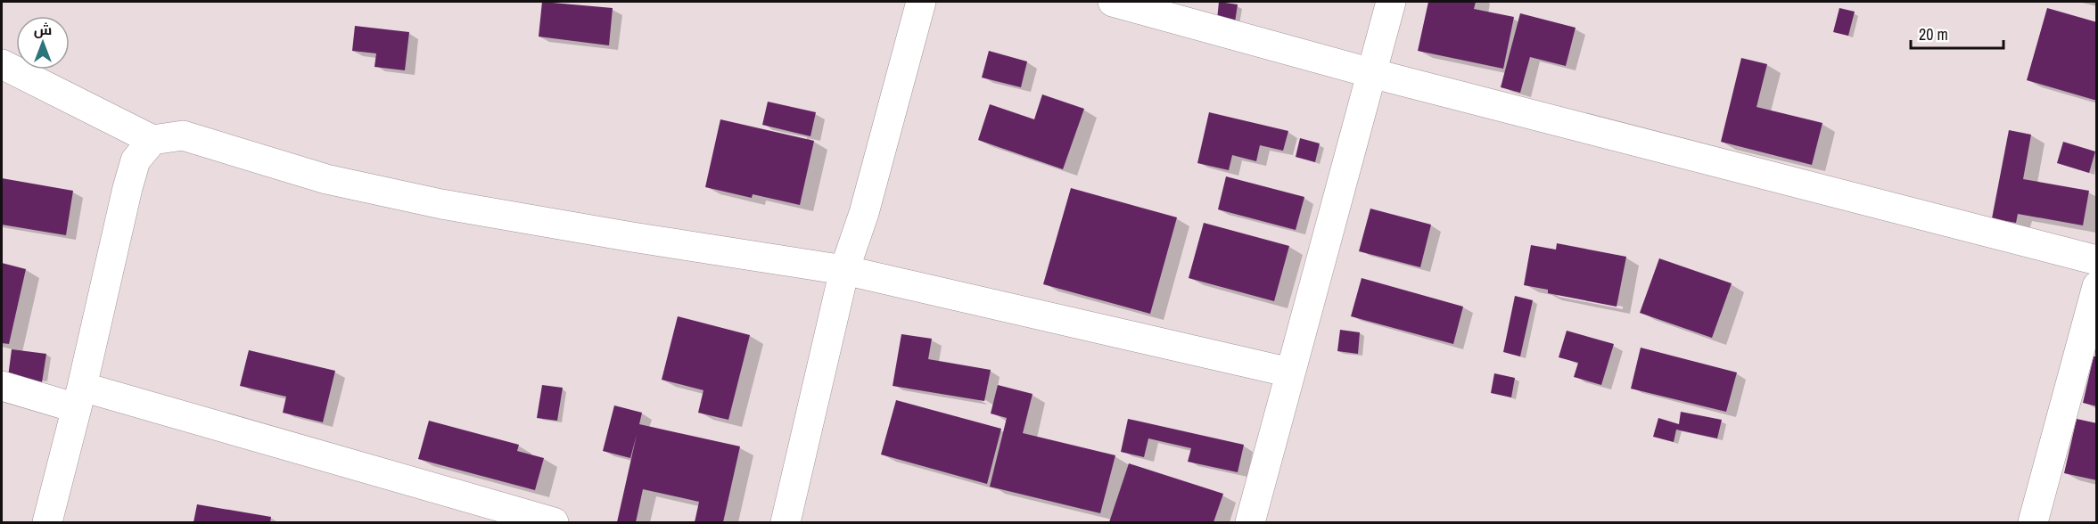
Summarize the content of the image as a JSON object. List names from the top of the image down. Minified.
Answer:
{"scale_bar":"20 m","north":"top"}
